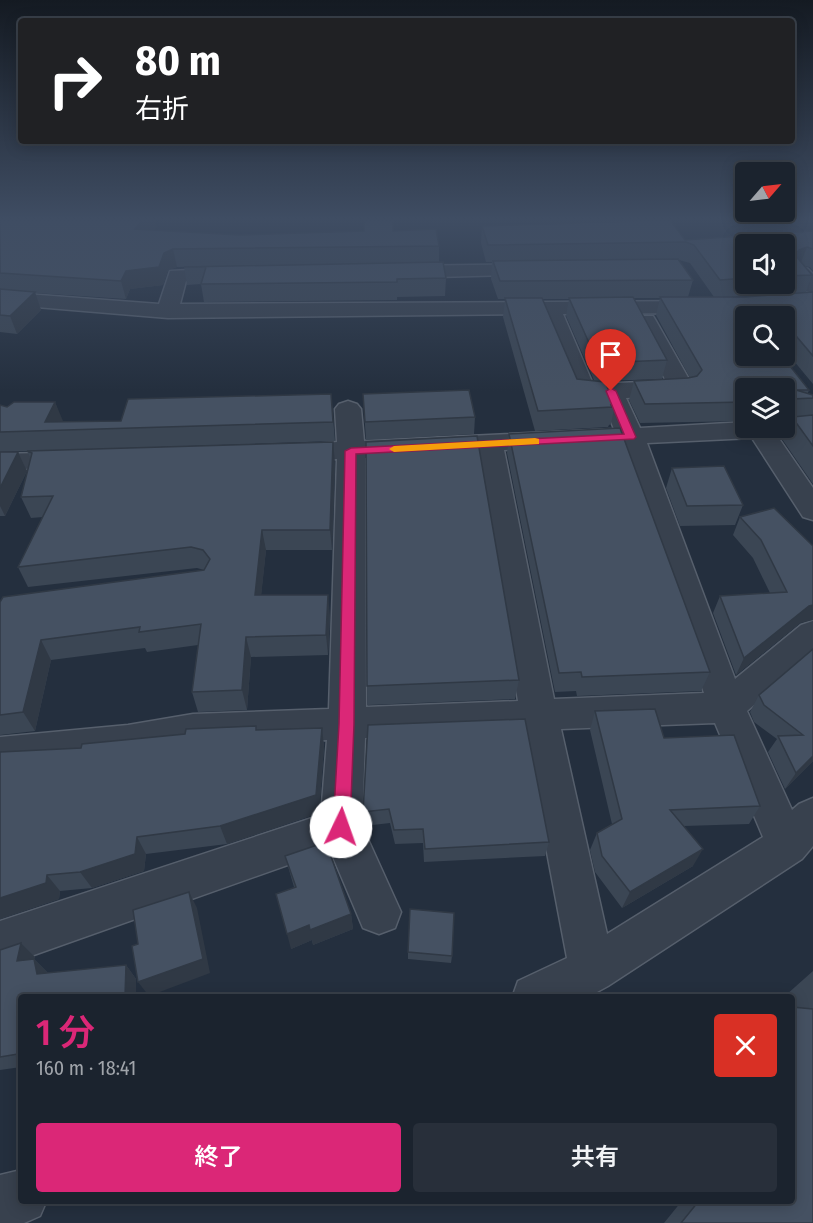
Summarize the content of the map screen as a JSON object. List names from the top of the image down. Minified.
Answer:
{"north":"top right","page":{"turn":["80 m","右折"],"heading":["1 分","160 m · 18:41"],"buttons":["終了","共有"]}}
